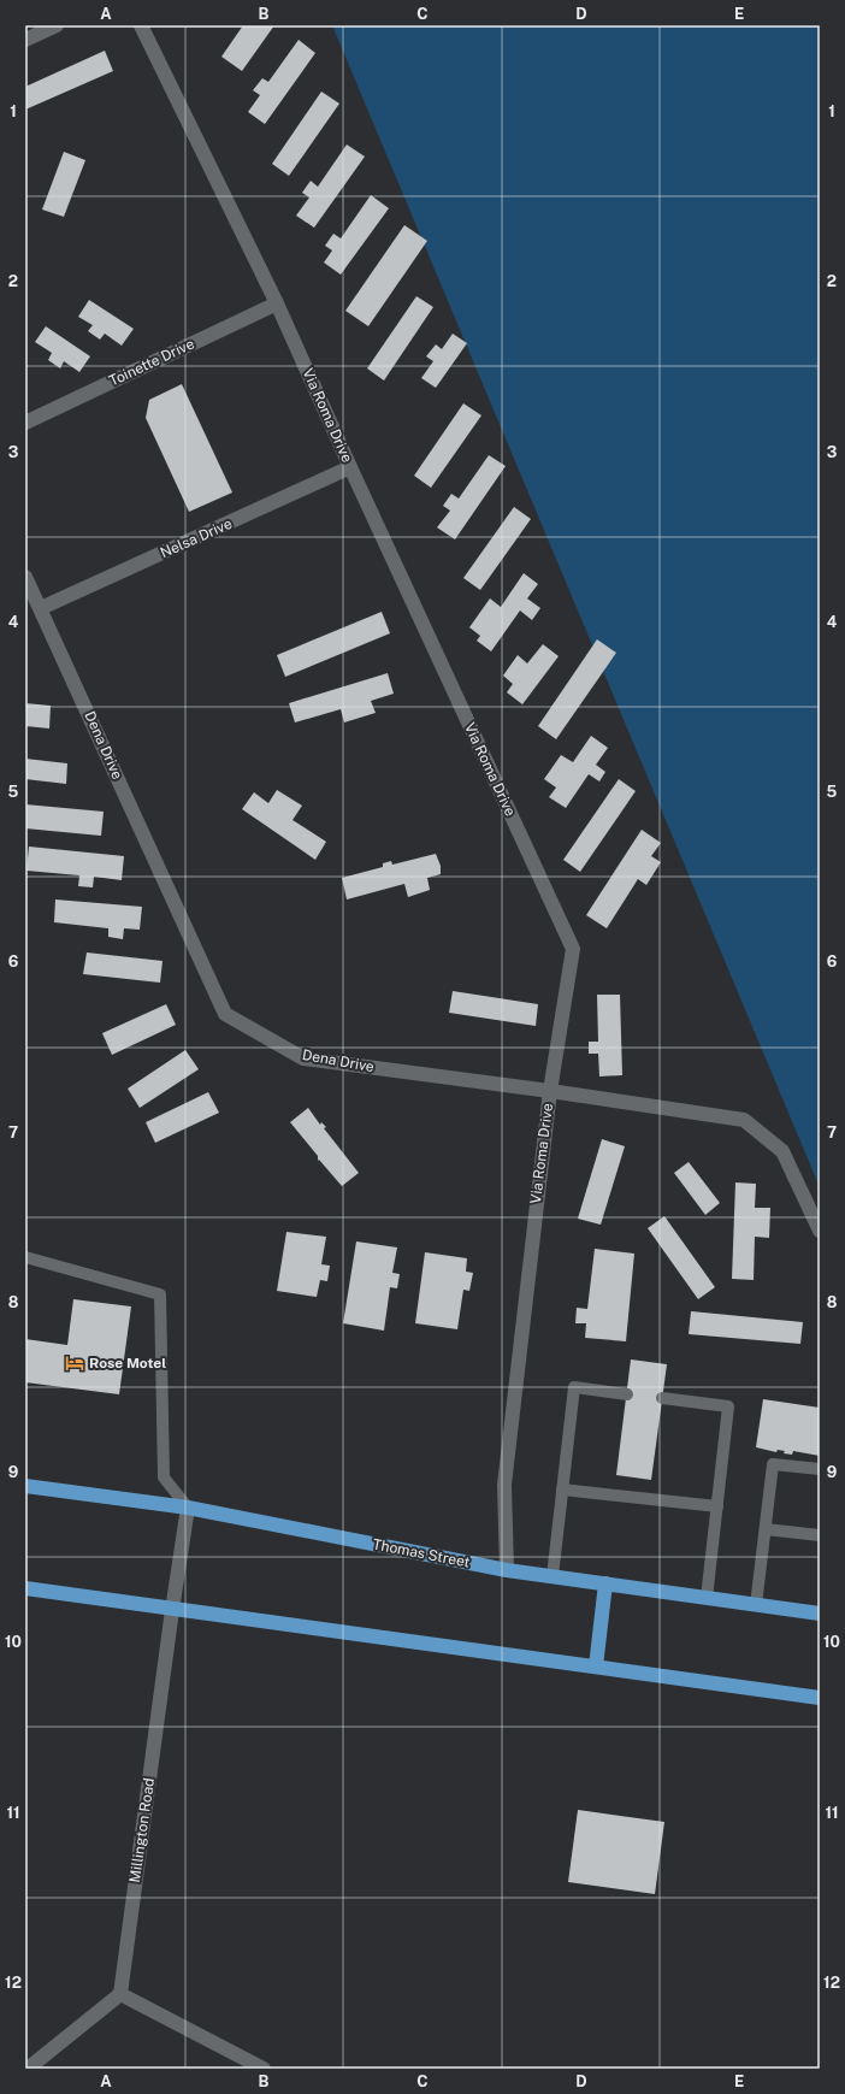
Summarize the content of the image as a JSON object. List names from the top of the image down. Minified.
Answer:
{"streets":{"highway":["Thomas Street"],"street":["Toinette Drive","Via Roma Drive","Nelsa Drive","Dena Drive","Millington Road"]},"crossings":[["Toinette Drive","Via Roma Drive"],["Via Roma Drive","Nelsa Drive"],["Via Roma Drive","Dena Drive"],["Via Roma Drive","Thomas Street"],["Nelsa Drive","Dena Drive"],["Thomas Street","Millington Road"]],"places":{"hotel":["Rose Motel"]},"grid":{"columns":["A","B","C","D","E"],"rows":["1","2","3","4","5","6","7","8","9","10","11","12"]}}
